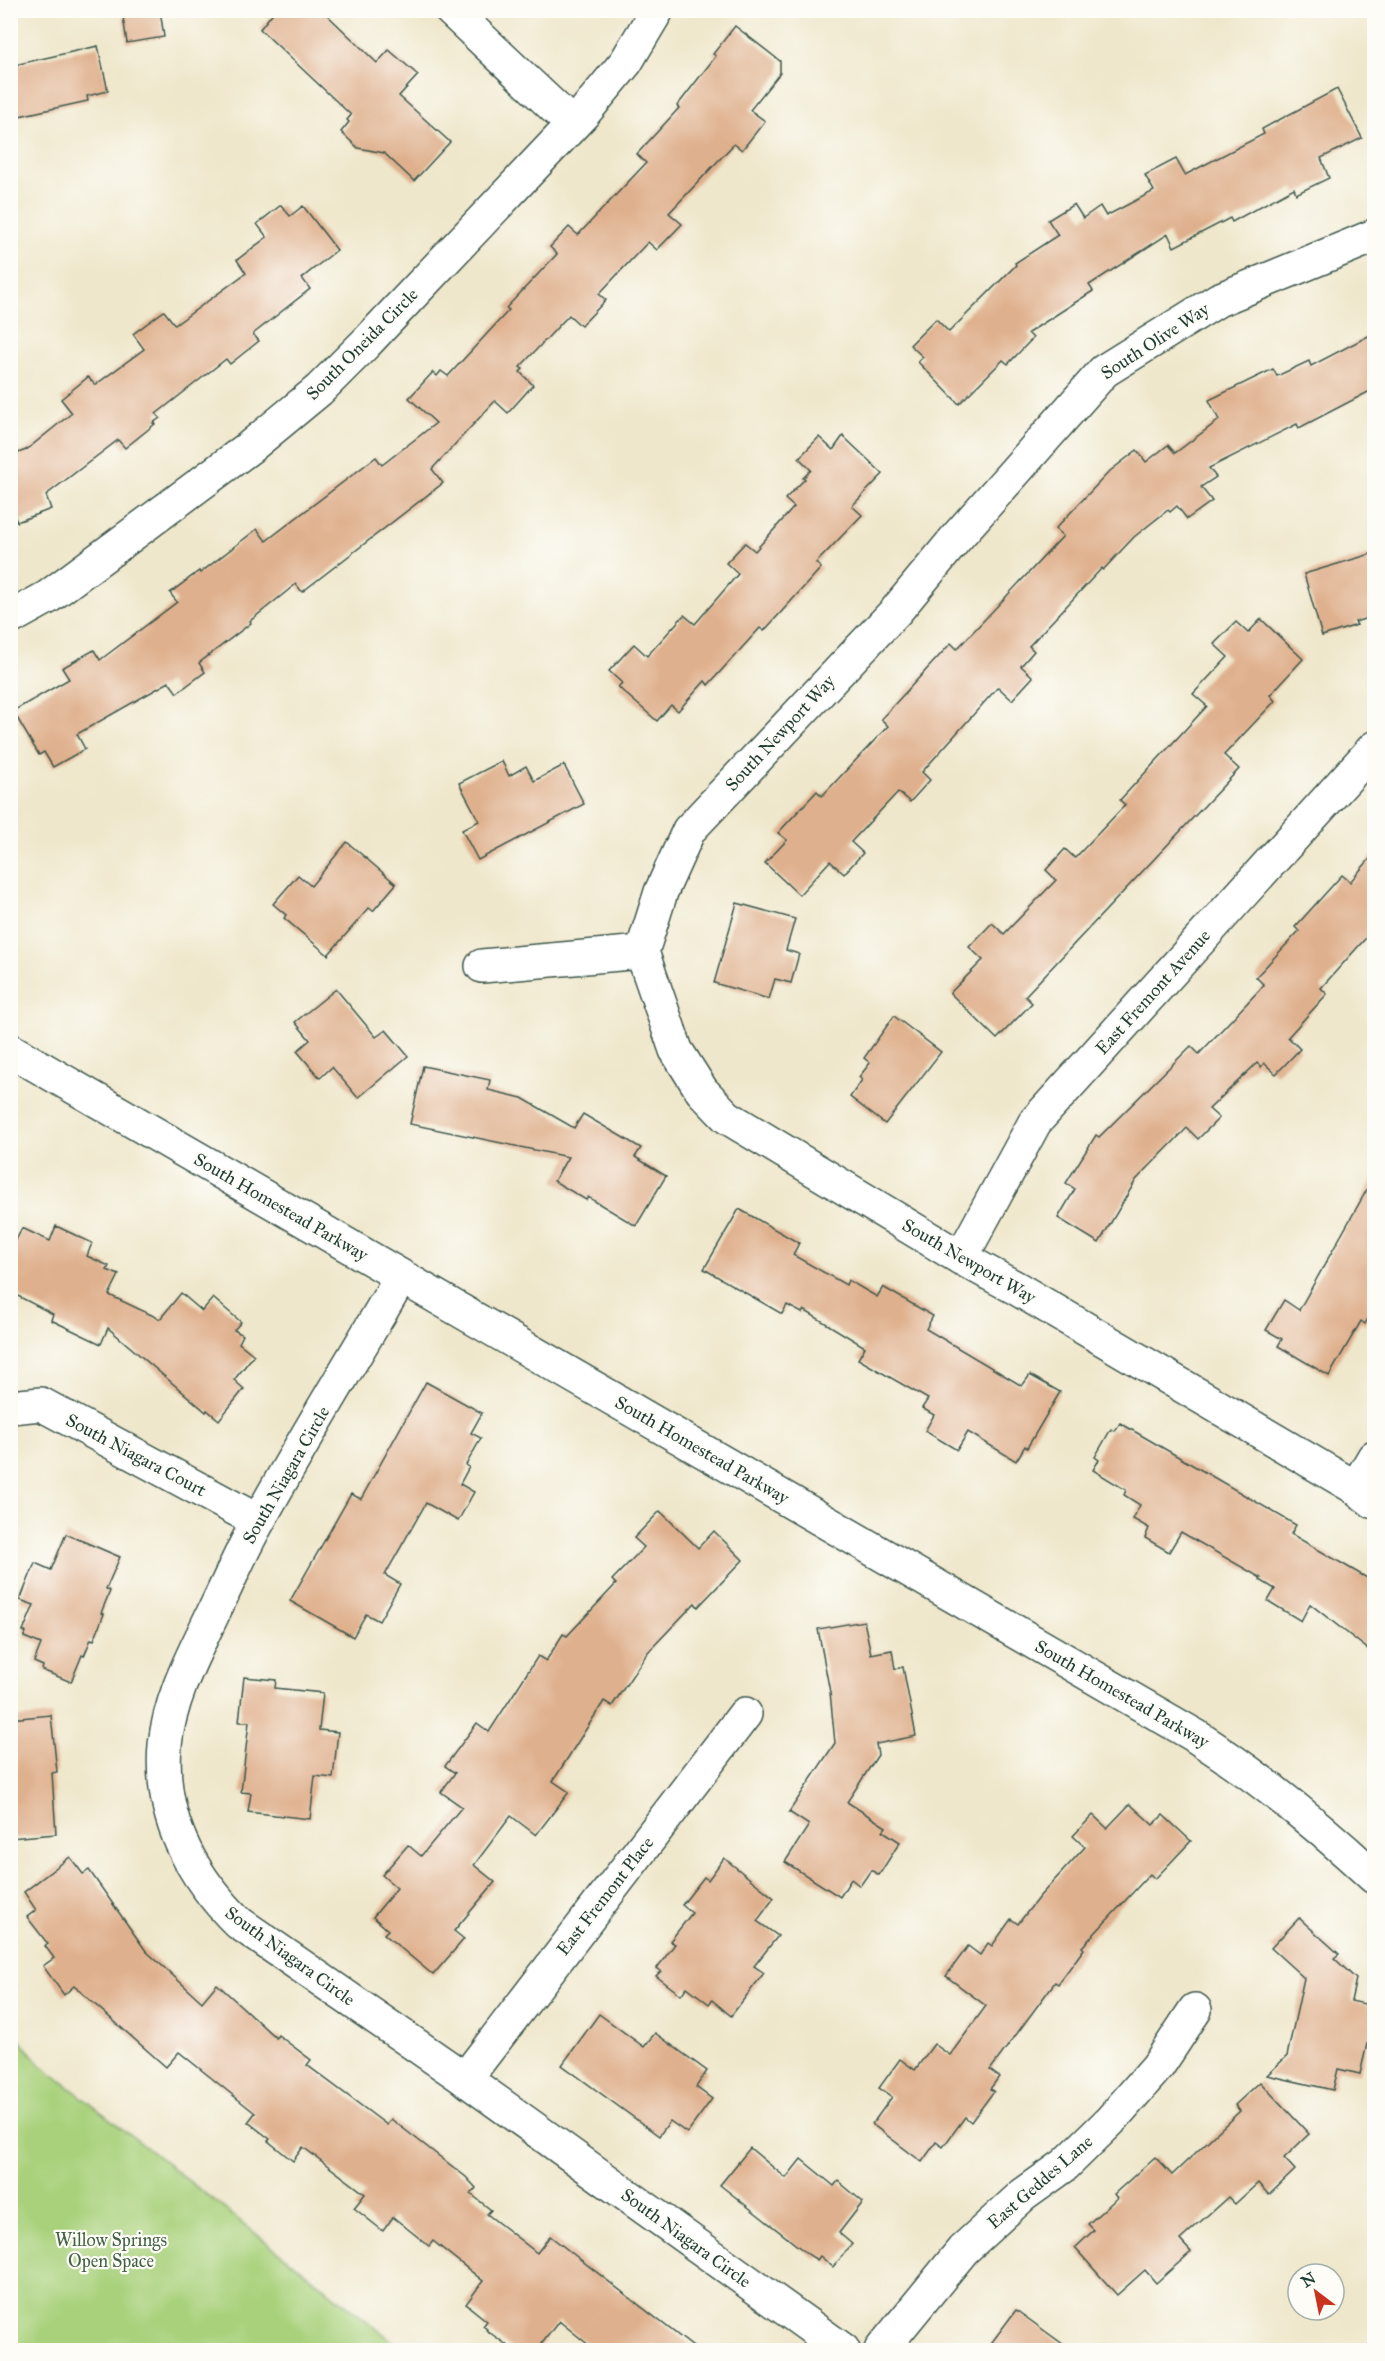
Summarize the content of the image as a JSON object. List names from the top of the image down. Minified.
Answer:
{"streets":{"street":["South Olive Way","South Oneida Circle","South Newport Way","East Fremont Avenue","South Homestead Parkway","South Niagara Court","South Niagara Circle","East Fremont Place","East Geddes Lane"]},"crossings":[["South Olive Way","South Newport Way"],["South Newport Way","East Fremont Avenue"],["South Homestead Parkway","South Niagara Circle"],["South Niagara Court","South Niagara Circle"],["South Niagara Circle","East Fremont Place"]],"parks":["Willow Springs Open Space"],"north":"top left"}
